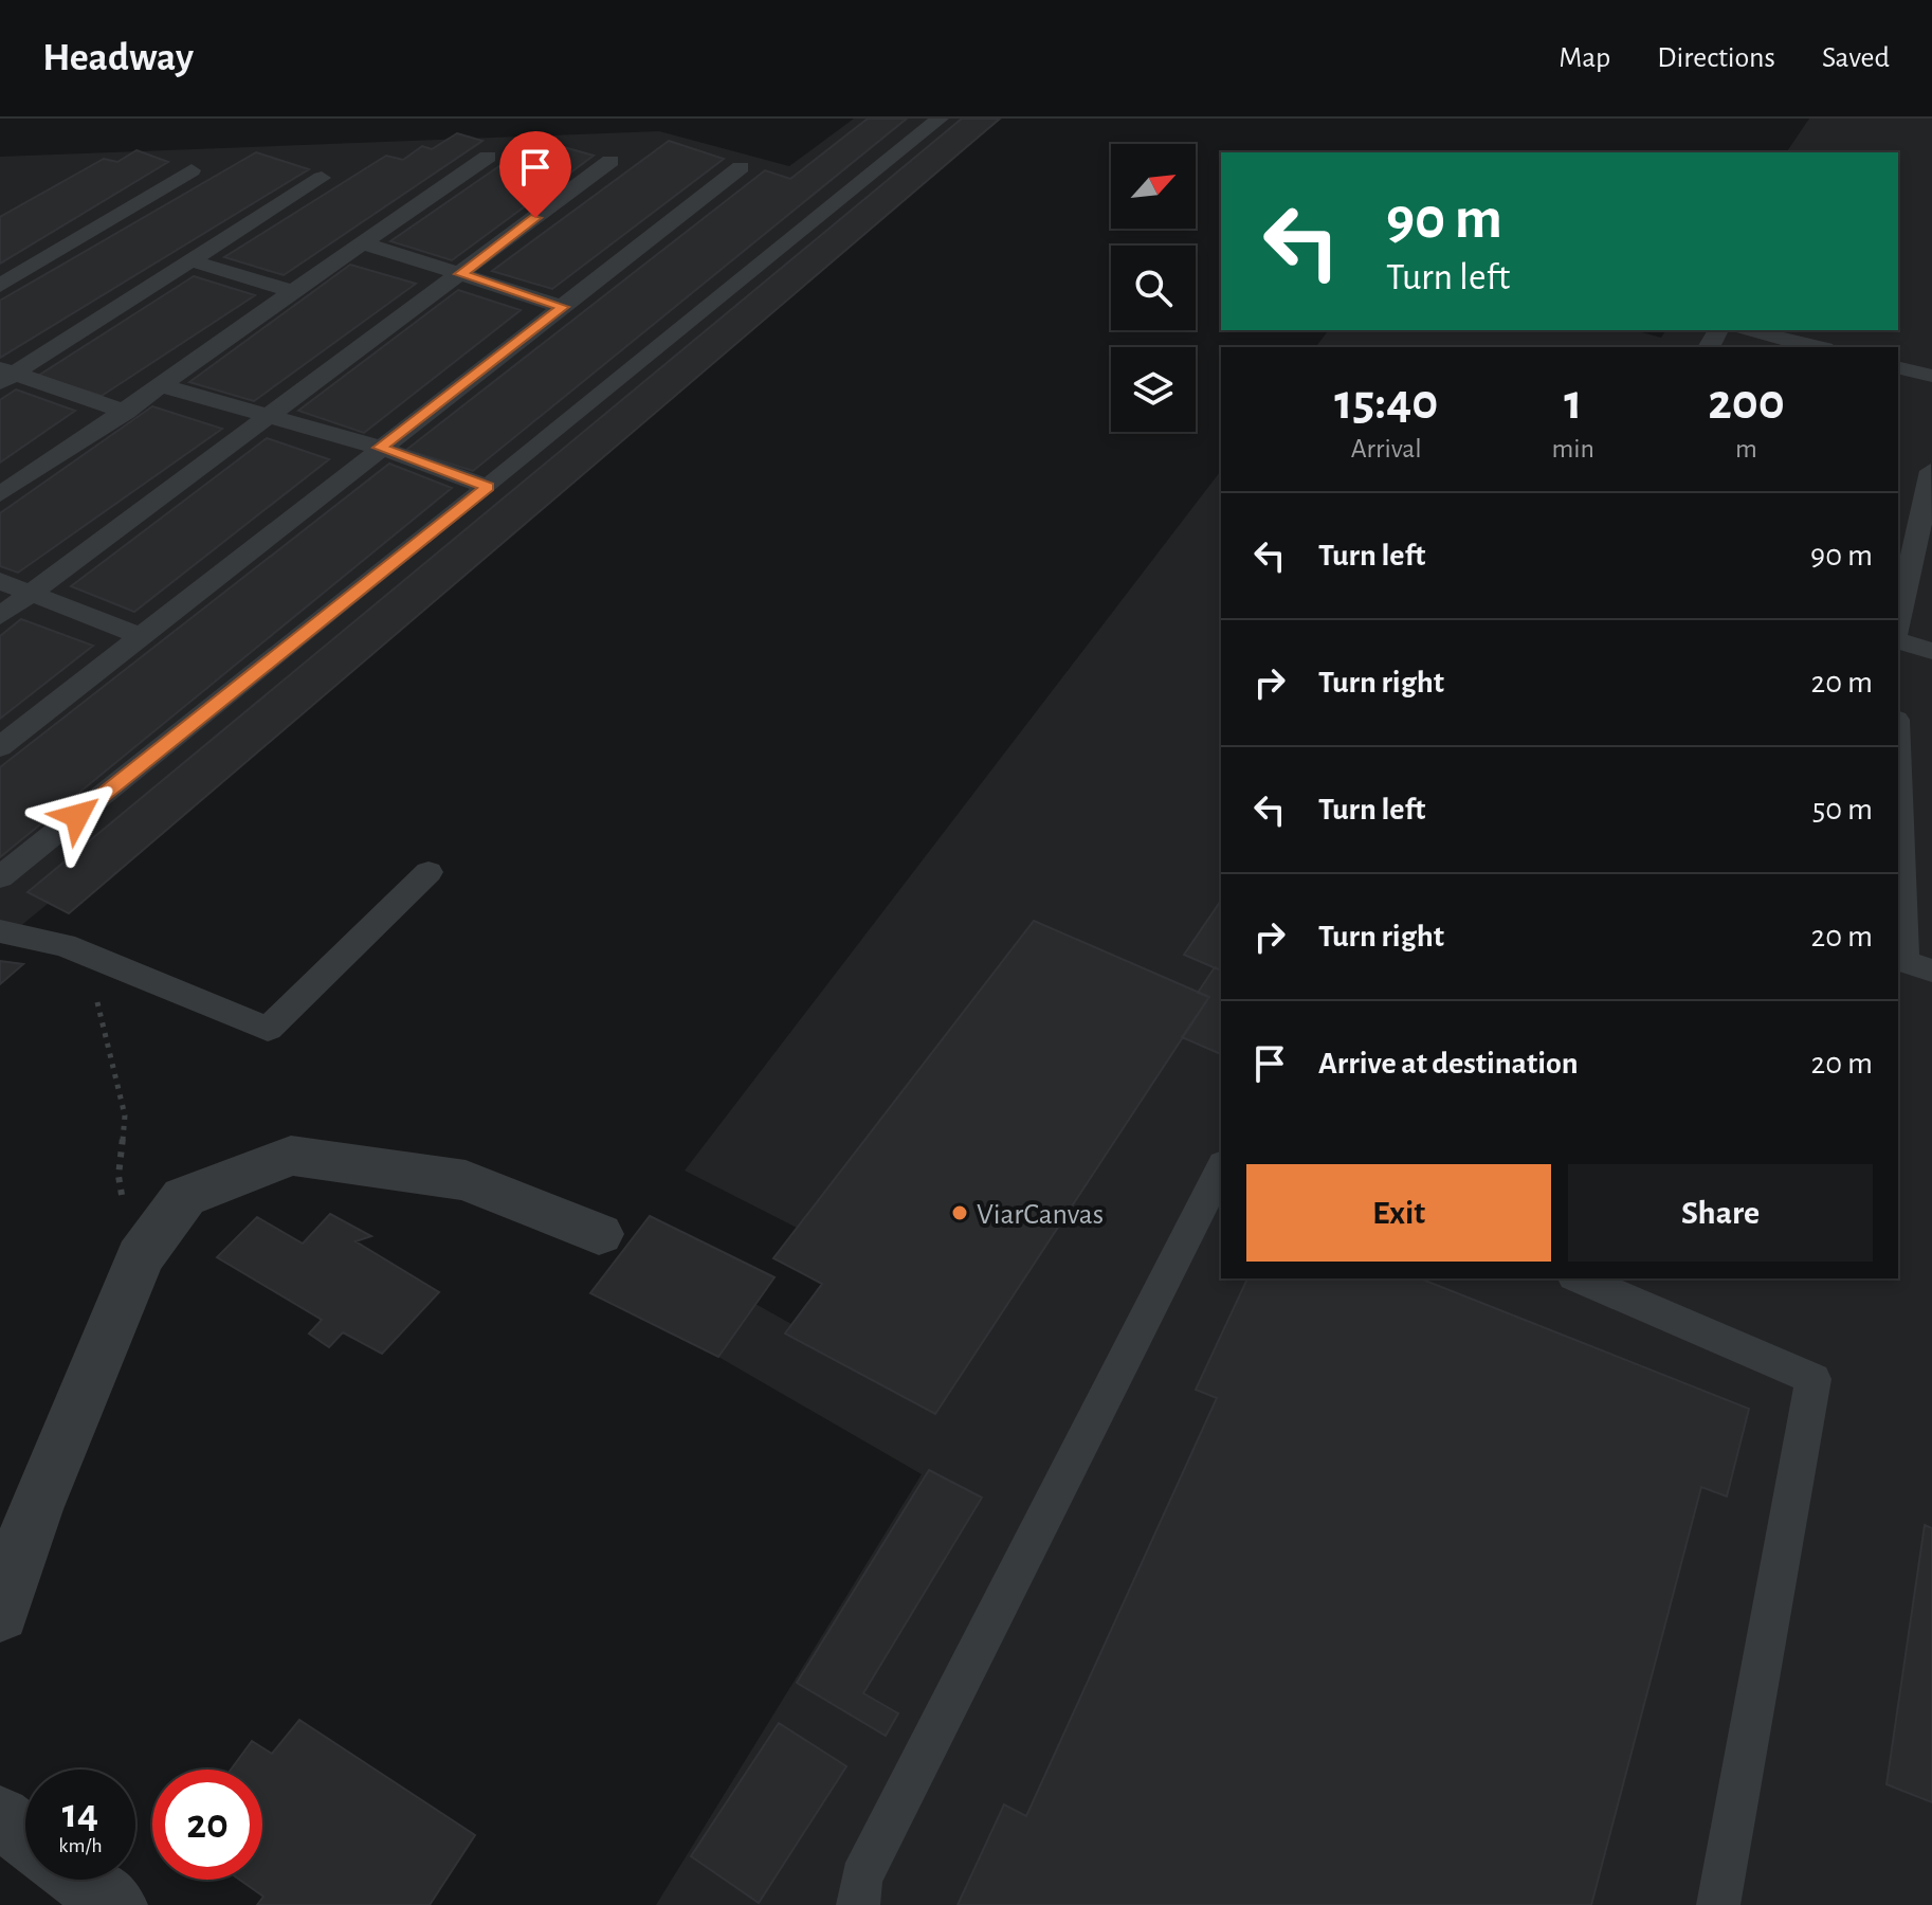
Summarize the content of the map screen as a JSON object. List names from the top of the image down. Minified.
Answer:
{"places":["ViarCanvas"],"north":"top right","page":{"header":"Headway","nav":["Map","Directions","Saved"],"turn":["90 m","Turn left"],"eta":["15:40","Arrival","1","min","200","m"],"list":[{"name":"Turn left","value":"90 m"},{"name":"Turn right","value":"20 m"},{"name":"Turn left","value":"50 m"},{"name":"Turn right","value":"20 m"},{"name":"Arrive at destination","value":"20 m"}],"buttons":["Exit","Share"],"speed":"14 km/h","limit":"20"}}
